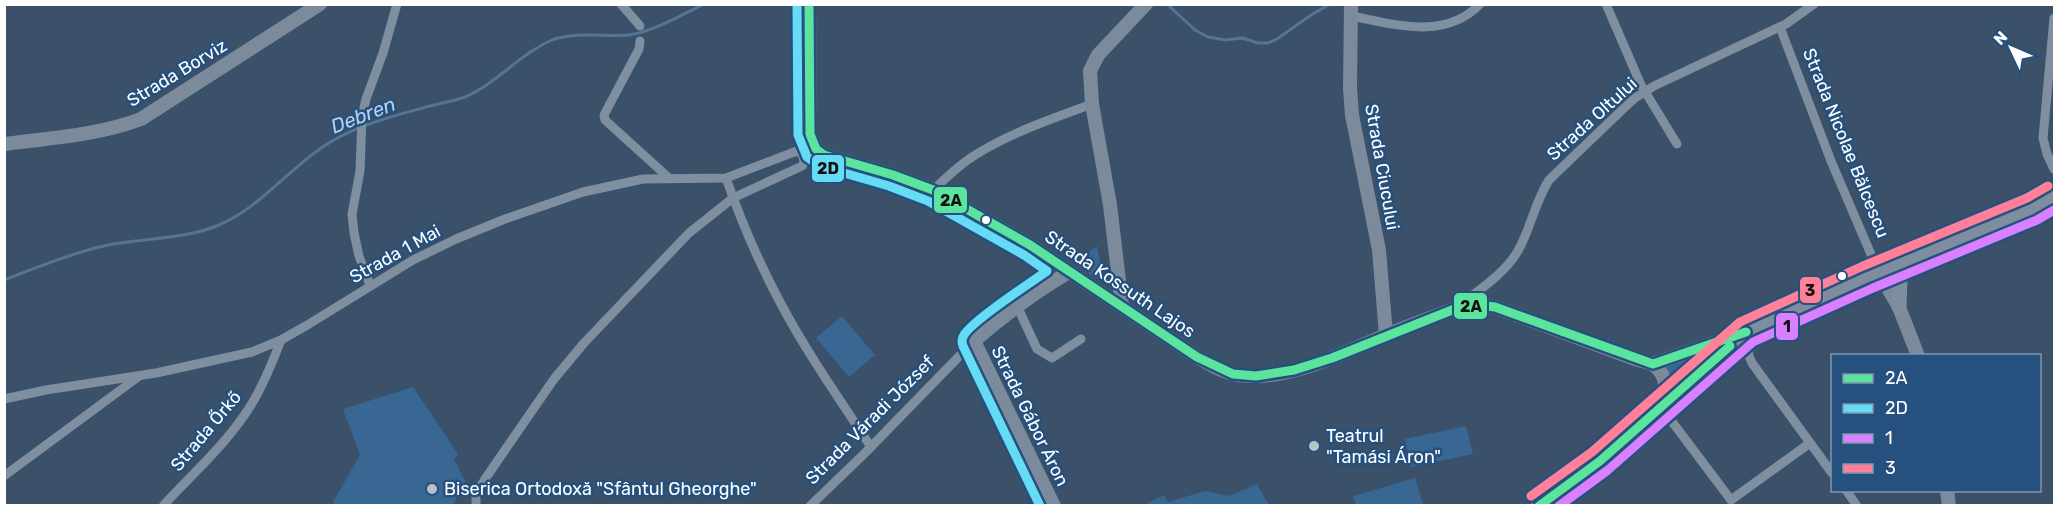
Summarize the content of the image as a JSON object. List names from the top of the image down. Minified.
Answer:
{"streets":{"main road":["Strada Borviz","Strada Ciucului","Strada Kossuth Lajos","Strada Gábor Áron","Strada Váradi József"],"street":["Strada Oltului","Strada Nicolae Bălcescu","Strada 1 Mai","Strada Őrkő"]},"crossings":[["Strada Oltului","Strada Nicolae Bălcescu"],["Strada Oltului","Strada Kossuth Lajos"],["Strada Ciucului","Strada Kossuth Lajos"],["Strada 1 Mai","Strada Kossuth Lajos"],["Strada 1 Mai","Strada Őrkő"],["Strada Kossuth Lajos","Strada Váradi József"],["Strada Gábor Áron","Strada Váradi József"]],"water":["Debren"],"places":["Teatrul \"Tamási Áron\"","Biserica Ortodoxă \"Sfântul Gheorghe\""],"lines":["transit line 2A","transit line 2D","transit line 3","transit line 1"],"legend":["2A","2D","1","3"],"north":"top left"}
